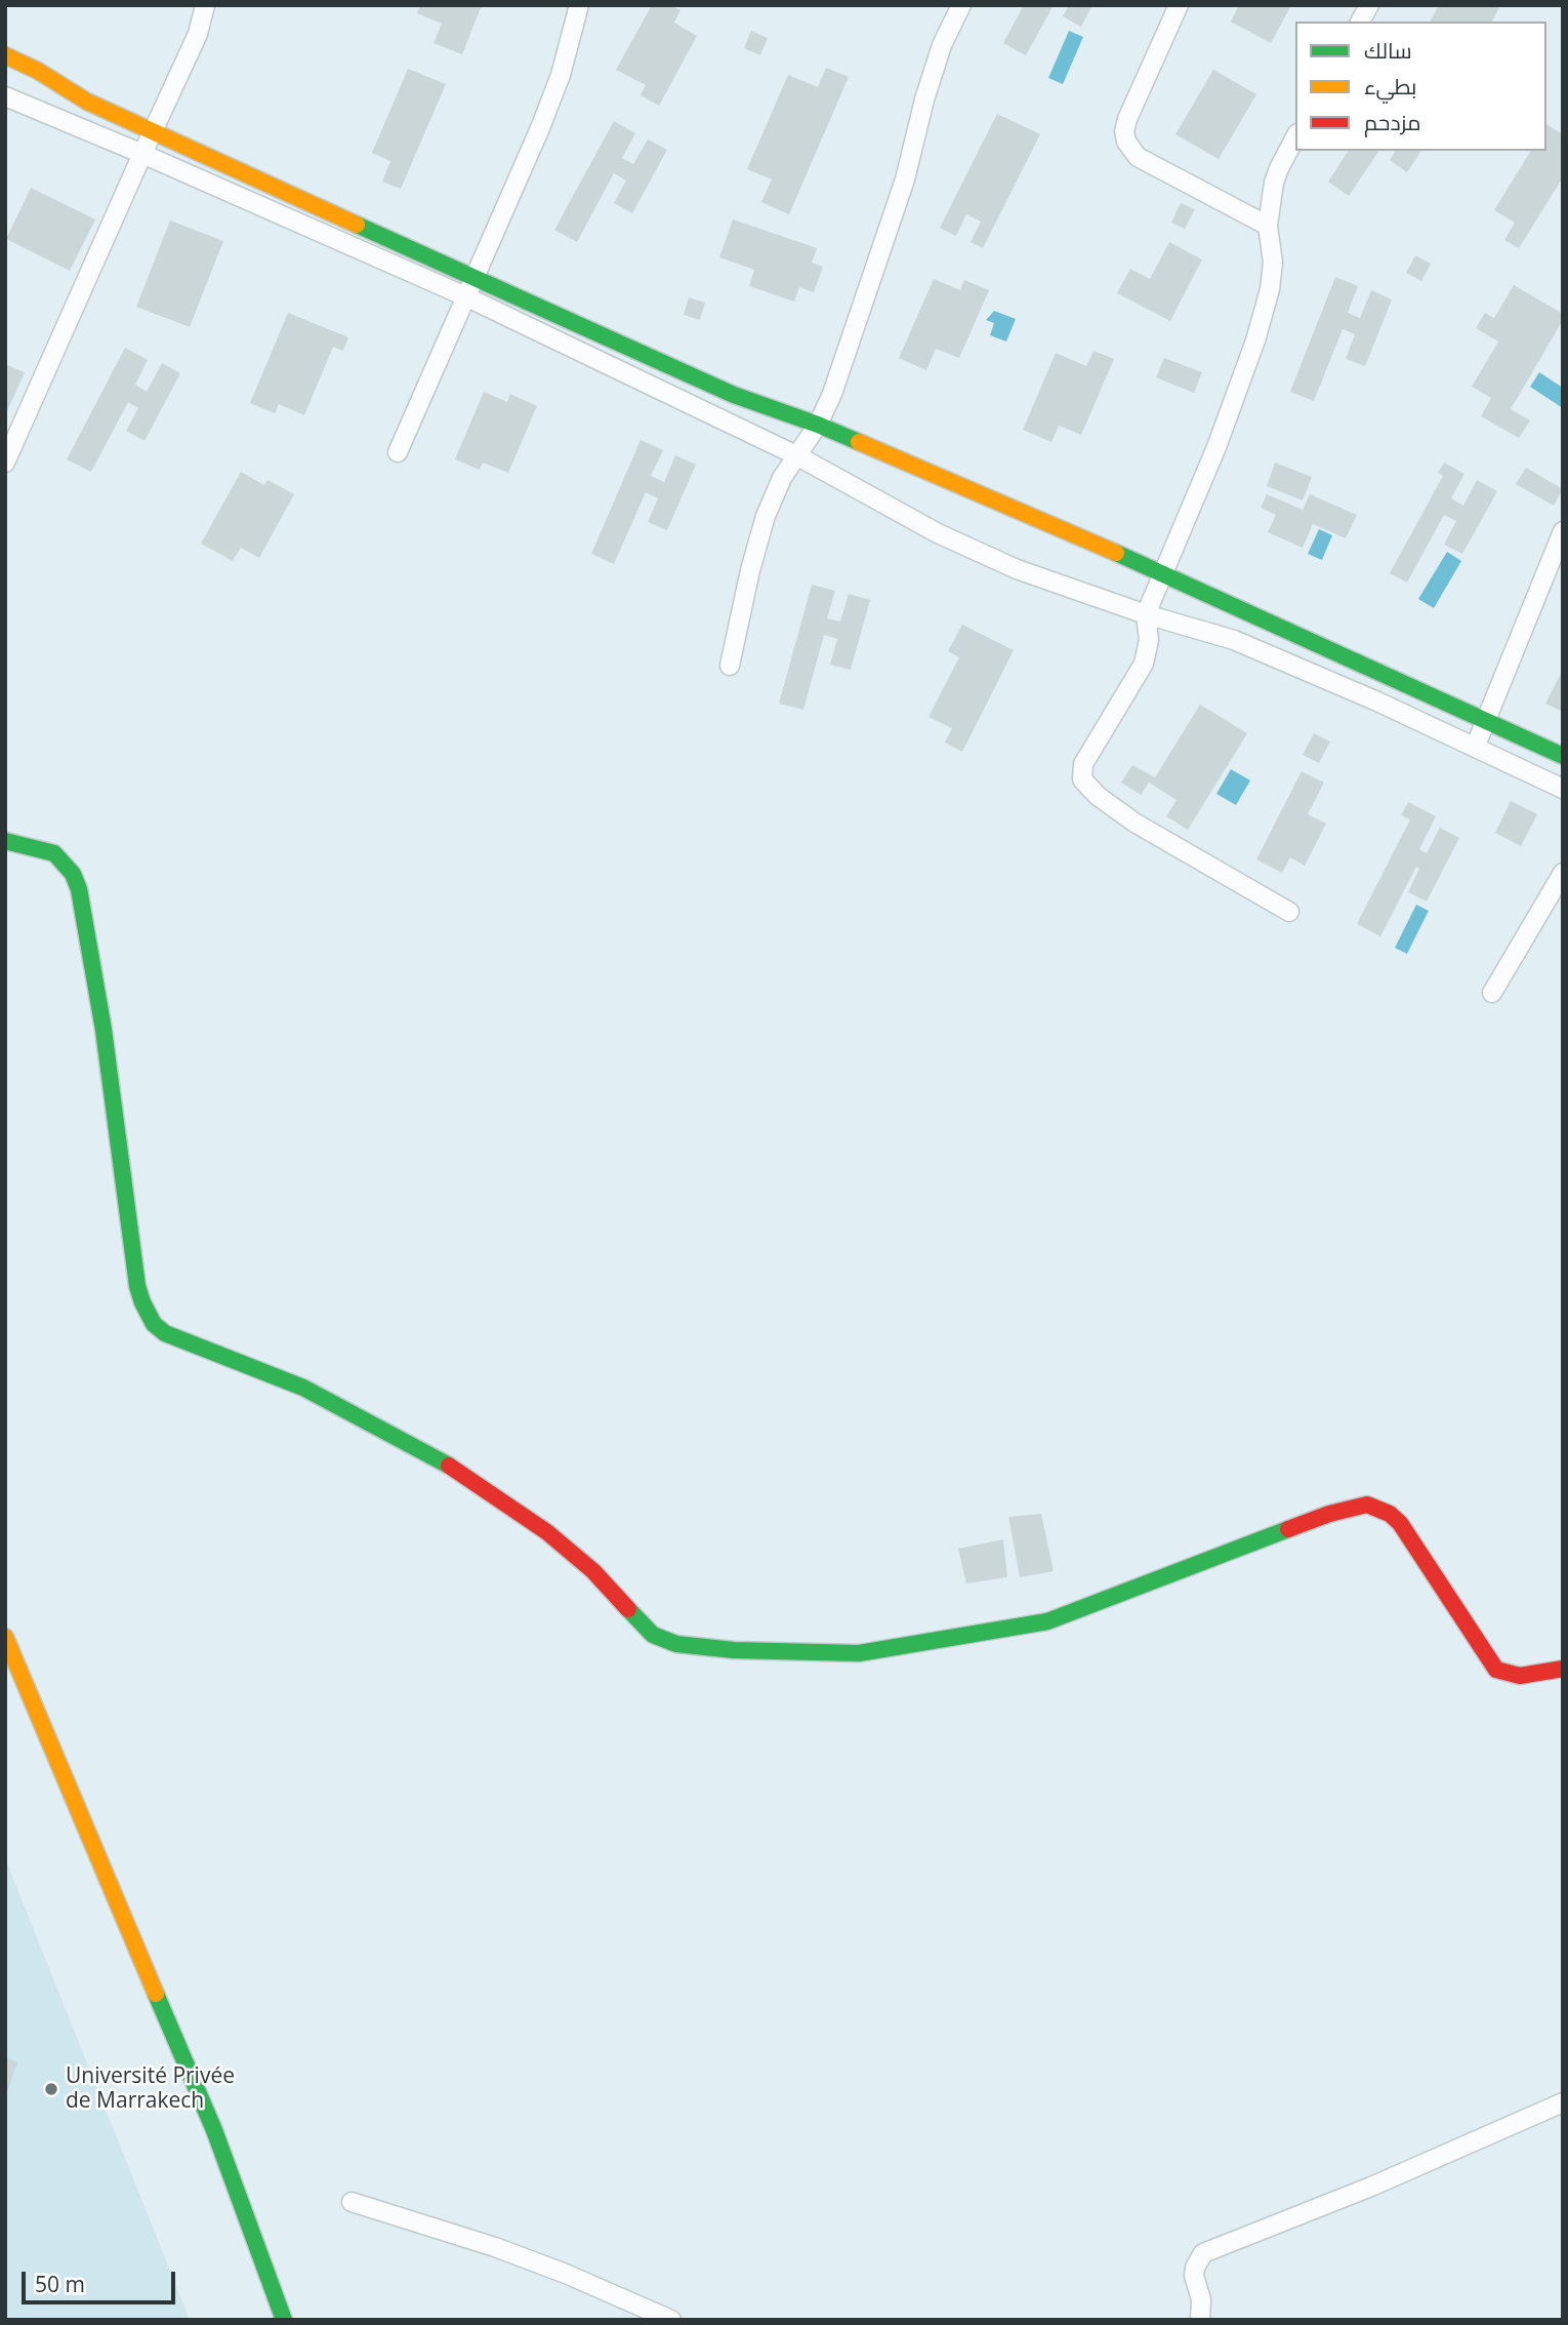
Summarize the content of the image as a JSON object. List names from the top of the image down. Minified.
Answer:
{"places":["Université Privée de Marrakech"],"legend":["سالك","بطيء","مزدحم"],"scale_bar":"50 m"}
